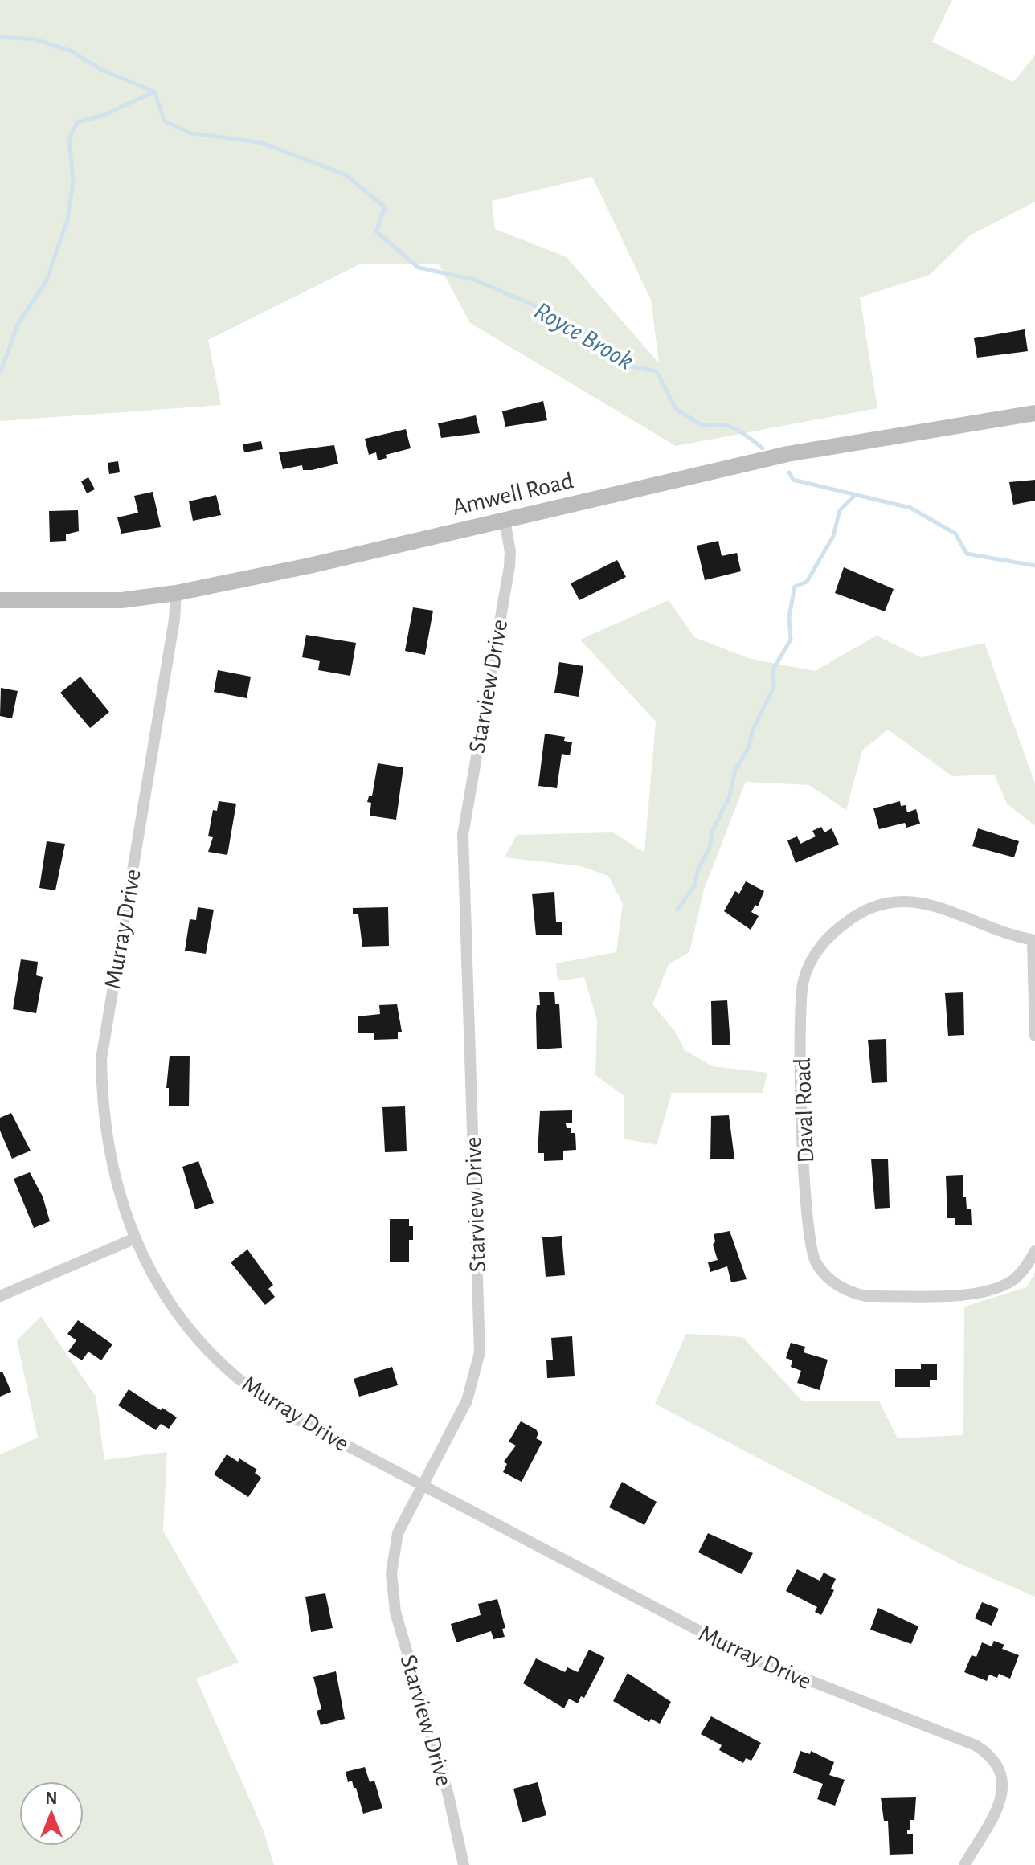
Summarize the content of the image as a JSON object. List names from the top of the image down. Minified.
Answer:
{"streets":{"main road":["Amwell Road"],"street":["Starview Drive","Murray Drive","Daval Road"]},"crossings":[["Amwell Road","Starview Drive"],["Amwell Road","Murray Drive"],["Starview Drive","Murray Drive"]],"water":["Royce Brook"],"north":"top"}
